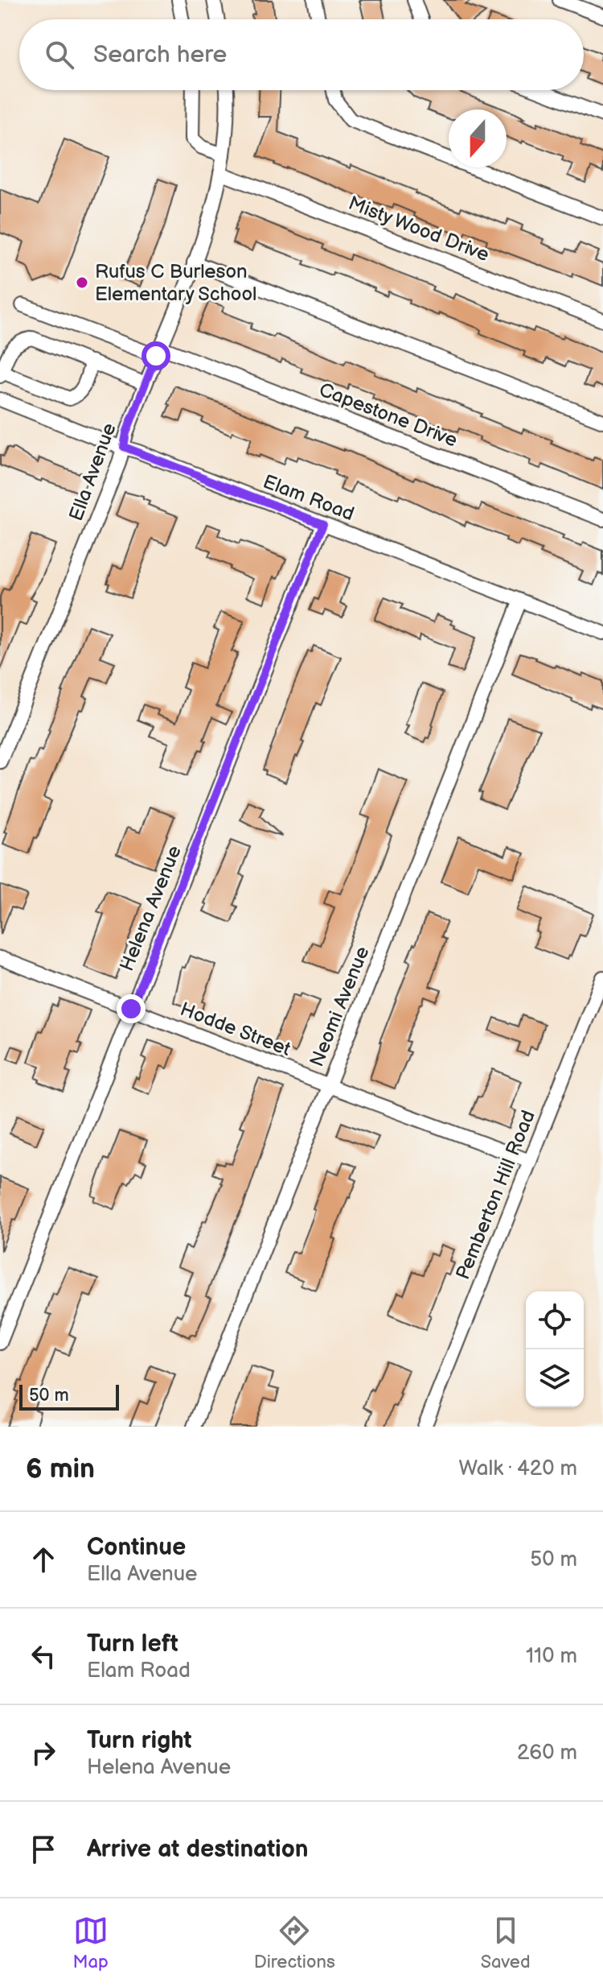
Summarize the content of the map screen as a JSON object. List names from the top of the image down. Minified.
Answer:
{"streets":{"street":["Misty Wood Drive","Capestone Drive","Ella Avenue","Elam Road","Helena Avenue","Neomi Avenue","Hodde Street","Pemberton Hill Road"]},"crossings":[["Misty Wood Drive","Ella Avenue"],["Capestone Drive","Ella Avenue"],["Ella Avenue","Elam Road"],["Elam Road","Helena Avenue"],["Elam Road","Neomi Avenue"],["Helena Avenue","Hodde Street"],["Neomi Avenue","Hodde Street"],["Hodde Street","Pemberton Hill Road"]],"places":["Rufus C Burleson Elementary School"],"scale_bar":"50 m","north":"bottom","page":{"search":"Search here","scale":"50 m","heading":["6 min","Walk · 420 m"],"list":[["Continue","Ella Avenue","50 m"],["Turn left","Elam Road","110 m"],["Turn right","Helena Avenue","260 m"],"Arrive at destination"],"nav":["Map","Directions","Saved"]}}
